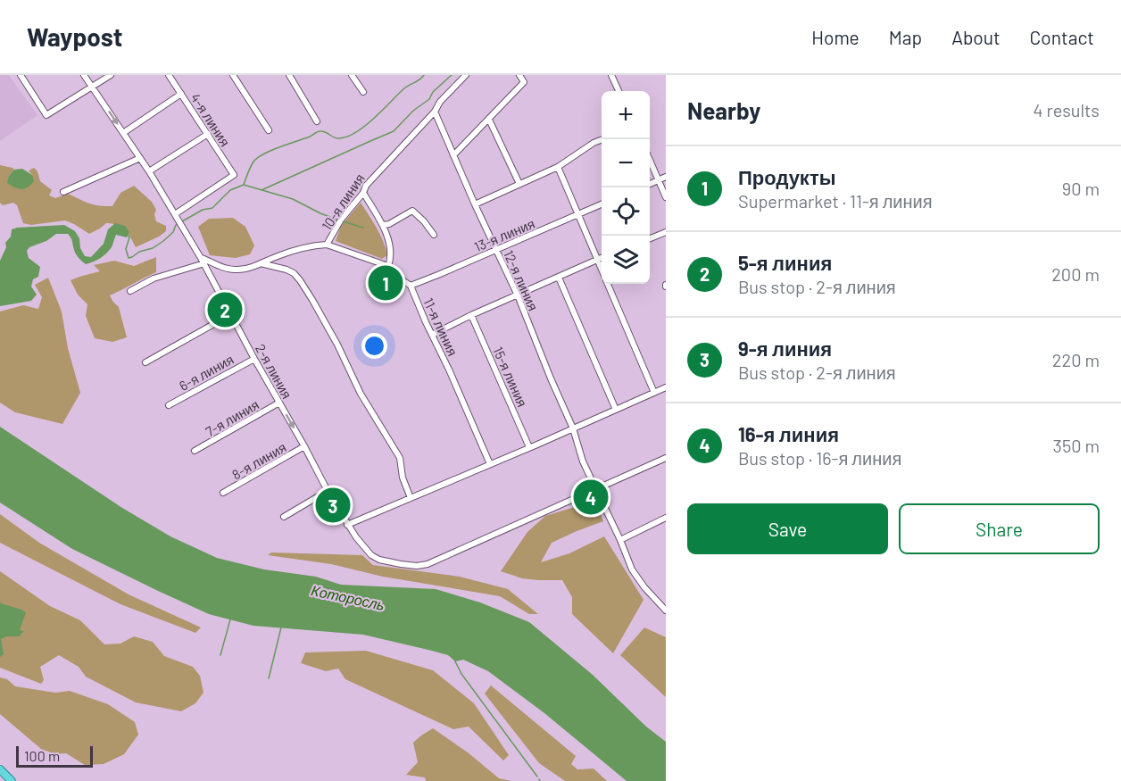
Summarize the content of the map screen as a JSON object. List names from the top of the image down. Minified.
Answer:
{"streets":{"street":["4-я линия","10-я линия","13-я линия","12-я линия","11-я линия","2-я линия","6-я линия","15-я линия","7-я линия","8-я линия"]},"crossings":[["4-я линия","2-я линия"],["10-я линия","12-я линия"],["10-я линия","11-я линия"],["10-я линия","2-я линия"],["13-я линия","12-я линия"],["13-я линия","11-я линия"],["12-я линия","2-я линия"],["2-я линия","6-я линия"],["2-я линия","7-я линия"],["2-я линия","8-я линия"]],"water":["Которосль"],"scale_bar":"100 m","page":{"header":"Waypost","nav":["Home","Map","About","Contact"],"heading":["Nearby","4 results"],"map_buttons":["+","−"],"list":[{"mark":"1","name":"Продукты","note":"Supermarket · 11-я линия","value":"90 m"},{"mark":"2","name":"5-я линия","note":"Bus stop · 2-я линия","value":"200 m"},{"mark":"3","name":"9-я линия","note":"Bus stop · 2-я линия","value":"220 m"},{"mark":"4","name":"16-я линия","note":"Bus stop · 16-я линия","value":"350 m"}],"pins":["1","2","4","3"],"buttons":["Save","Share"],"scale":"100 m"}}
